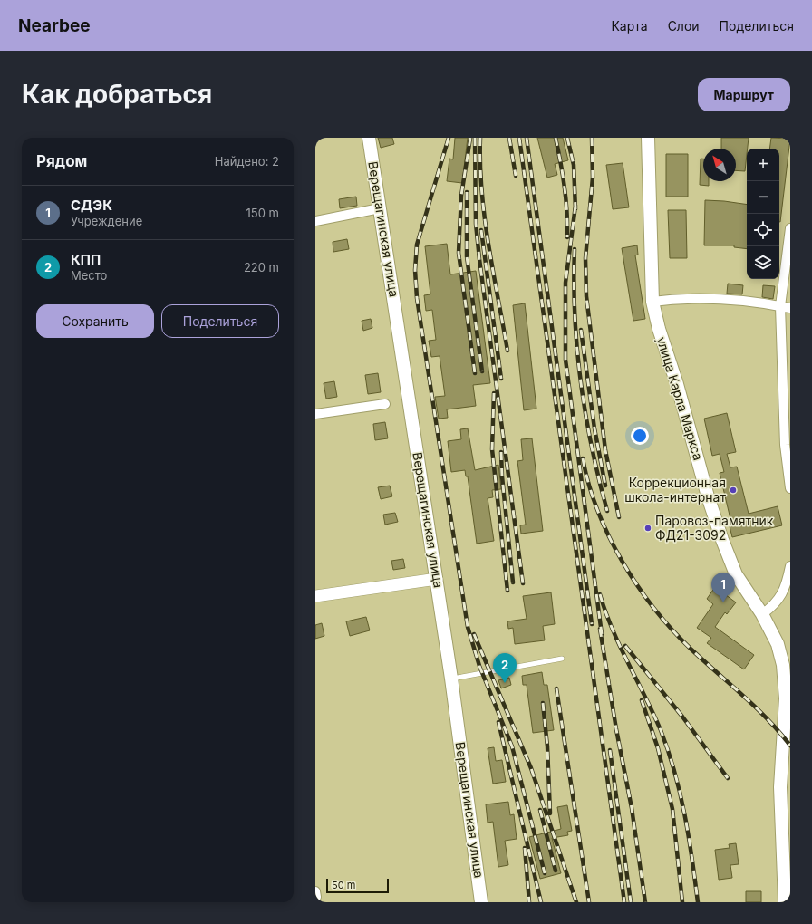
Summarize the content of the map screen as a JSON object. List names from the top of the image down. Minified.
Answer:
{"streets":{"main road":["Верещагинская улица","улица Карла Маркса"]},"places":["Коррекционная школа-интернат","Паровоз-памятник ФД21-3092"],"scale_bar":"50 m","north":"top left","page":{"header":"Nearbee","nav":["Карта","Слои","Поделиться"],"buttons":["Маршрут",["Сохранить","Поделиться"]],"title":"Как добраться","heading":["Рядом","Найдено: 2"],"map_buttons":["+","−"],"list":[{"mark":"1","name":"СДЭК","note":"Учреждение","value":"150 m"},{"mark":"2","name":"КПП","note":"Место","value":"220 m"}],"pins":["1","2"],"scale":"50 m"}}
